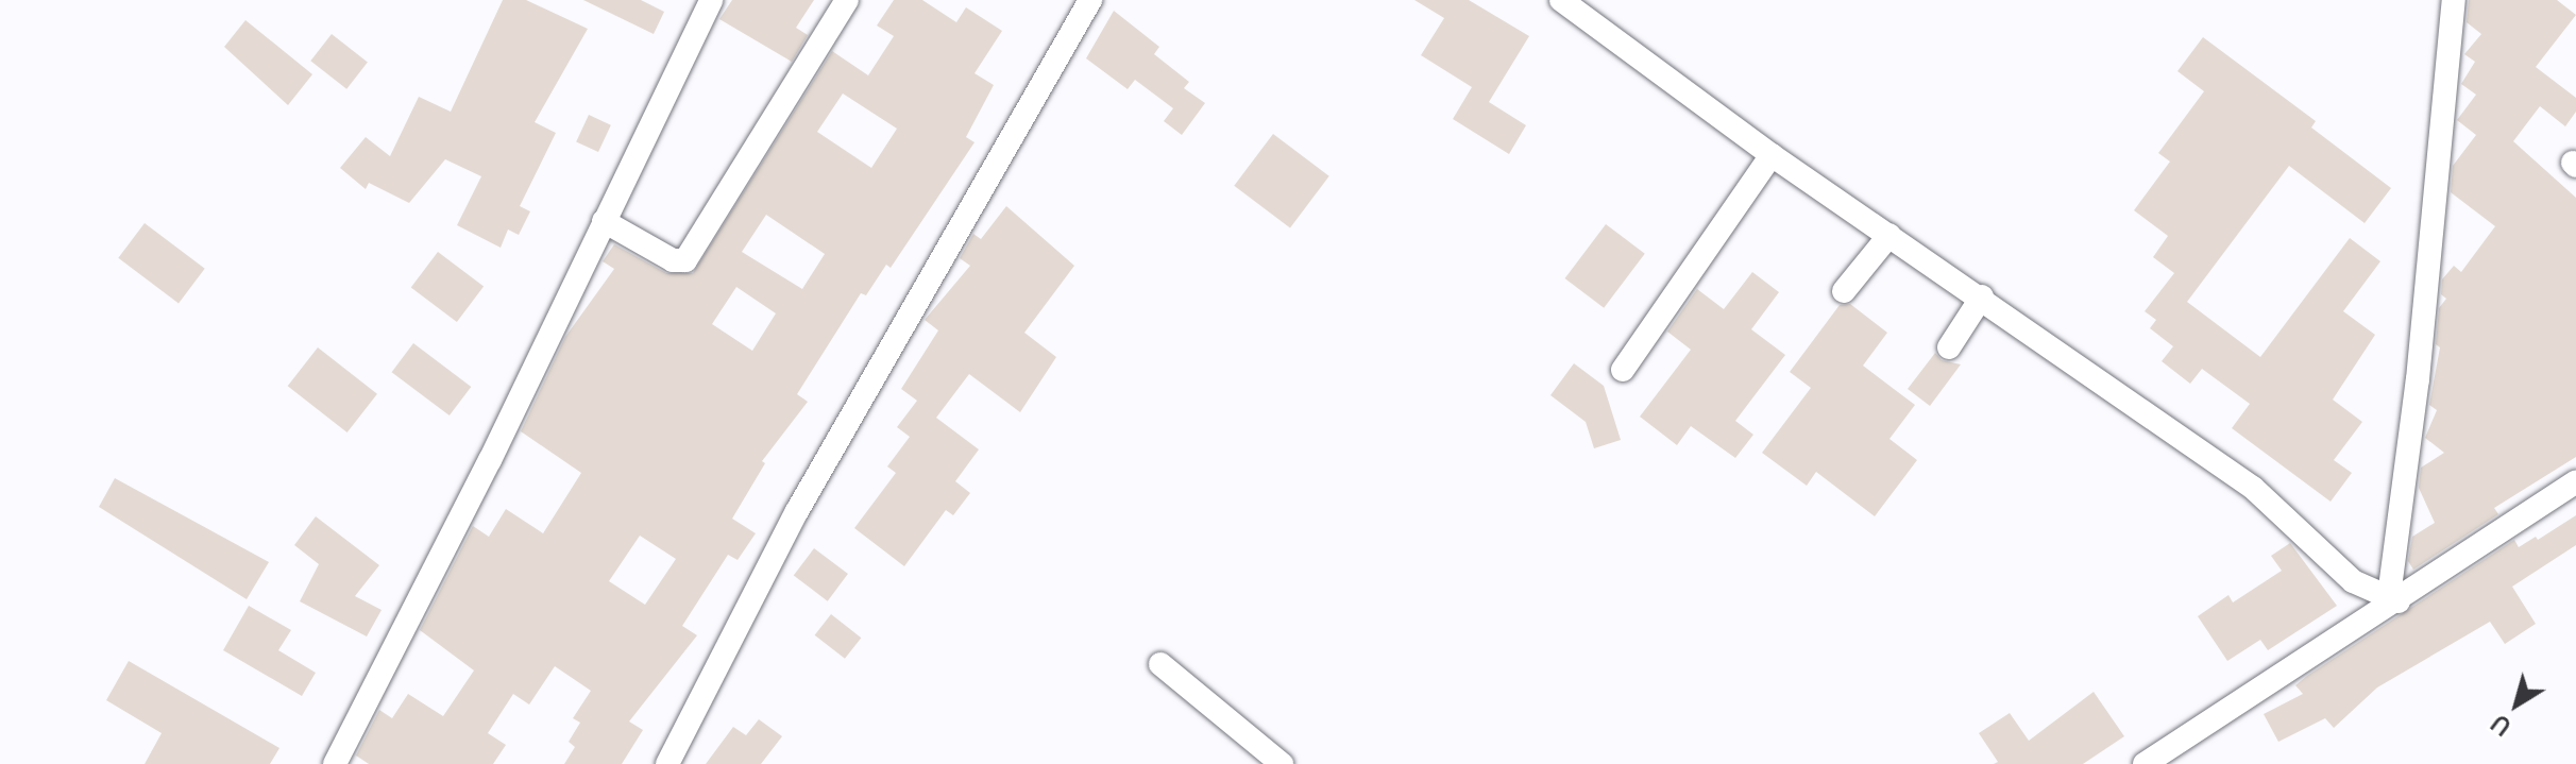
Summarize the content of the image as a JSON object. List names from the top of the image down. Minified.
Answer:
{"north":"bottom left"}
